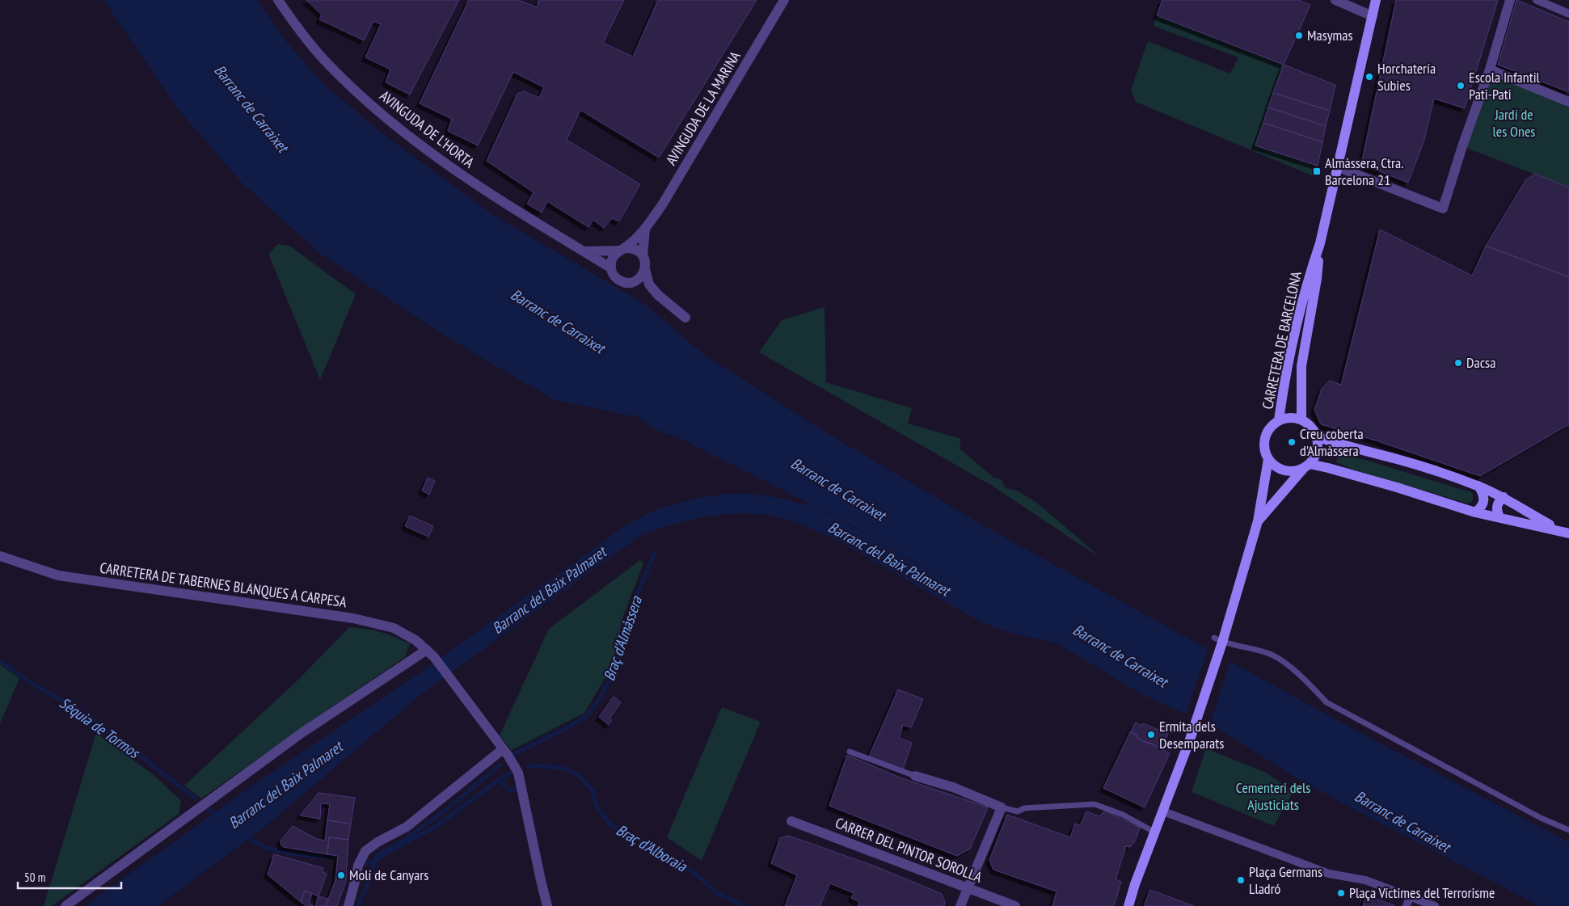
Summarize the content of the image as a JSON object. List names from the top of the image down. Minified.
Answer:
{"streets":{"main road":["CARRETERA DE BARCELONA"],"street":["AVINGUDA DE LA MARINA","AVINGUDA DE L'HORTA","CARRETERA DE TABERNES BLANQUES A CARPESA","CARRER DEL PINTOR SOROLLA"]},"crossings":[["AVINGUDA DE LA MARINA","AVINGUDA DE L'HORTA"]],"water":["Barranc de Carraixet","Barranc del Baix Palmaret","Braç d'Almàssera","Séquia de Tormos","Braç d'Alboraia"],"parks":["Jardí de les Ones","Cementeri dels Ajusticiats"],"places":{"other":["Masymas","Horchatería Subies","Escola Infantil Pati-Pati","Dacsa","Creu coberta d'Almàssera","Ermita dels Desemparats","Molí de Canyars","Plaça Germans Lladró","Plaça Víctimes del Terrorisme"],"transit":["Almàssera, Ctra. Barcelona 21"]},"scale_bar":"50 m"}
